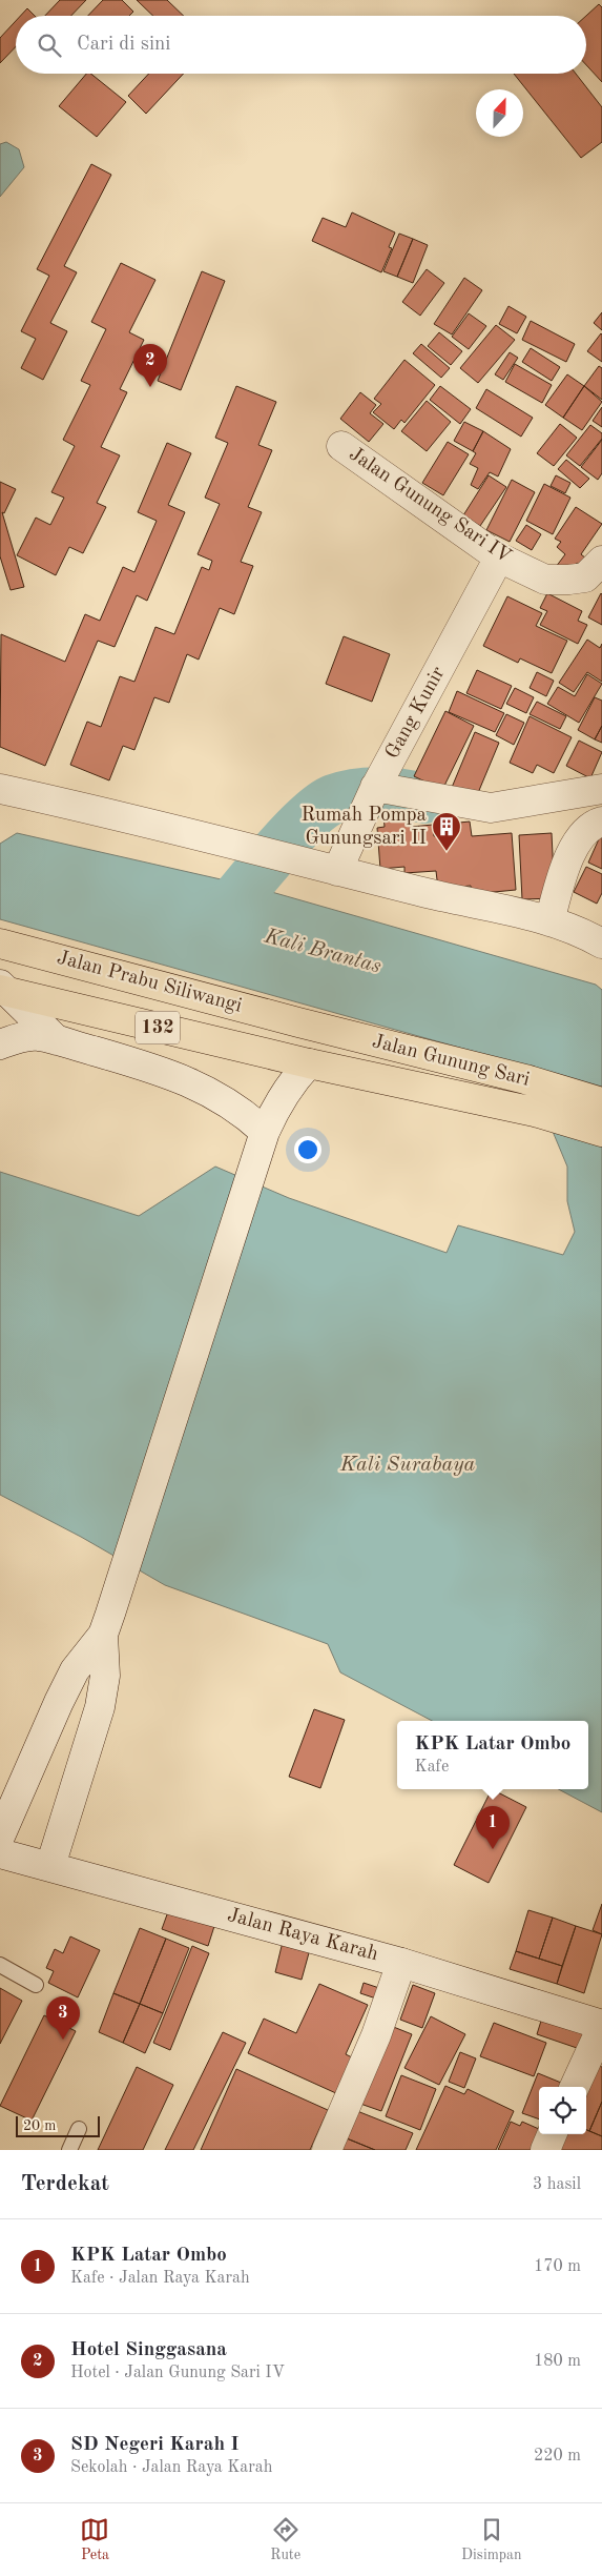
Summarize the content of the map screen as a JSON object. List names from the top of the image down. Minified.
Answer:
{"streets":{"main road":["Jalan Prabu Siliwangi","132","Jalan Gunung Sari"],"street":["Jalan Gunung Sari IV","Gang Kunir","Jalan Raya Karah"]},"crossings":[["Jalan Gunung Sari IV","Gang Kunir"],["Jalan Prabu Siliwangi","Jalan Gunung Sari"]],"water":["Kali Brantas","Kali Surabaya"],"places":{"building":["Rumah Pompa Gunungsari II"]},"scale_bar":"20 m","north":"top","page":{"search":"Cari di sini","pins":["2","1","3"],"popup":["KPK Latar Ombo","Kafe"],"scale":"20 m","heading":["Terdekat","3 hasil"],"list":[{"mark":"1","name":"KPK Latar Ombo","note":"Kafe · Jalan Raya Karah","value":"170 m"},{"mark":"2","name":"Hotel Singgasana","note":"Hotel · Jalan Gunung Sari IV","value":"180 m"},{"mark":"3","name":"SD Negeri Karah I","note":"Sekolah · Jalan Raya Karah","value":"220 m"}],"nav":["Peta","Rute","Disimpan"]}}
